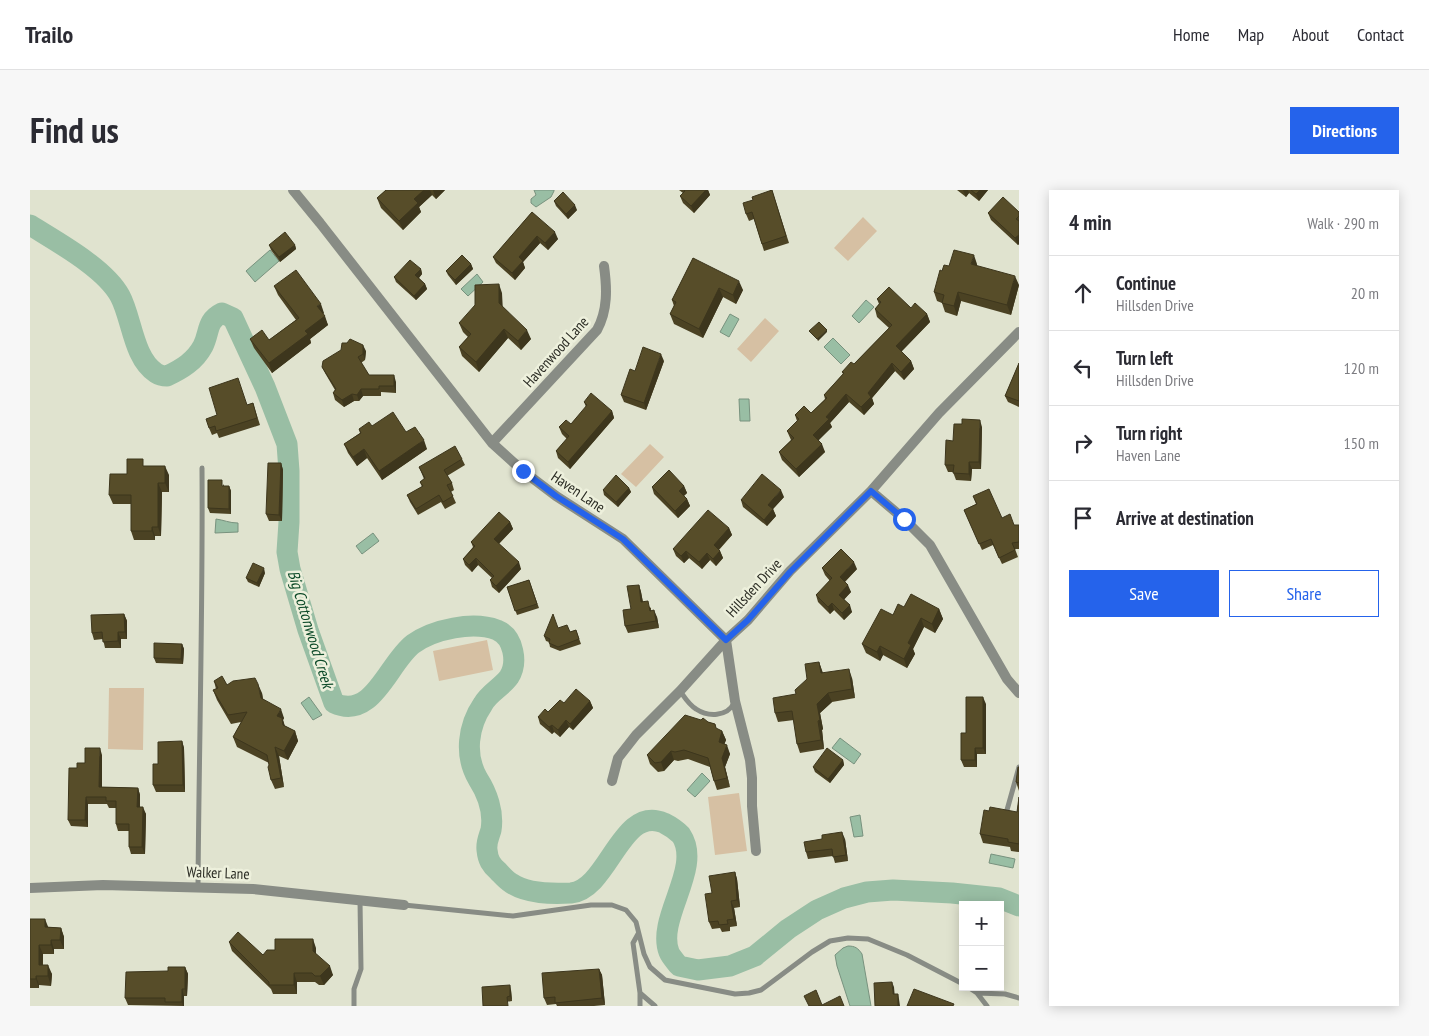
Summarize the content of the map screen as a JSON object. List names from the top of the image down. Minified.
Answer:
{"streets":{"street":["Havenwood Lane","Haven Lane","Hillsden Drive","Walker Lane"]},"crossings":[["Havenwood Lane","Haven Lane"],["Haven Lane","Hillsden Drive"]],"water":["Big Cottonwood Creek"],"page":{"header":"Trailo","nav":["Home","Map","About","Contact"],"title":"Find us","buttons":["Directions",["Save","Share"]],"heading":["4 min","Walk · 290 m"],"list":[["Continue","Hillsden Drive","20 m"],["Turn left","Hillsden Drive","120 m"],["Turn right","Haven Lane","150 m"],"Arrive at destination"],"map_buttons":["+","−"]}}
